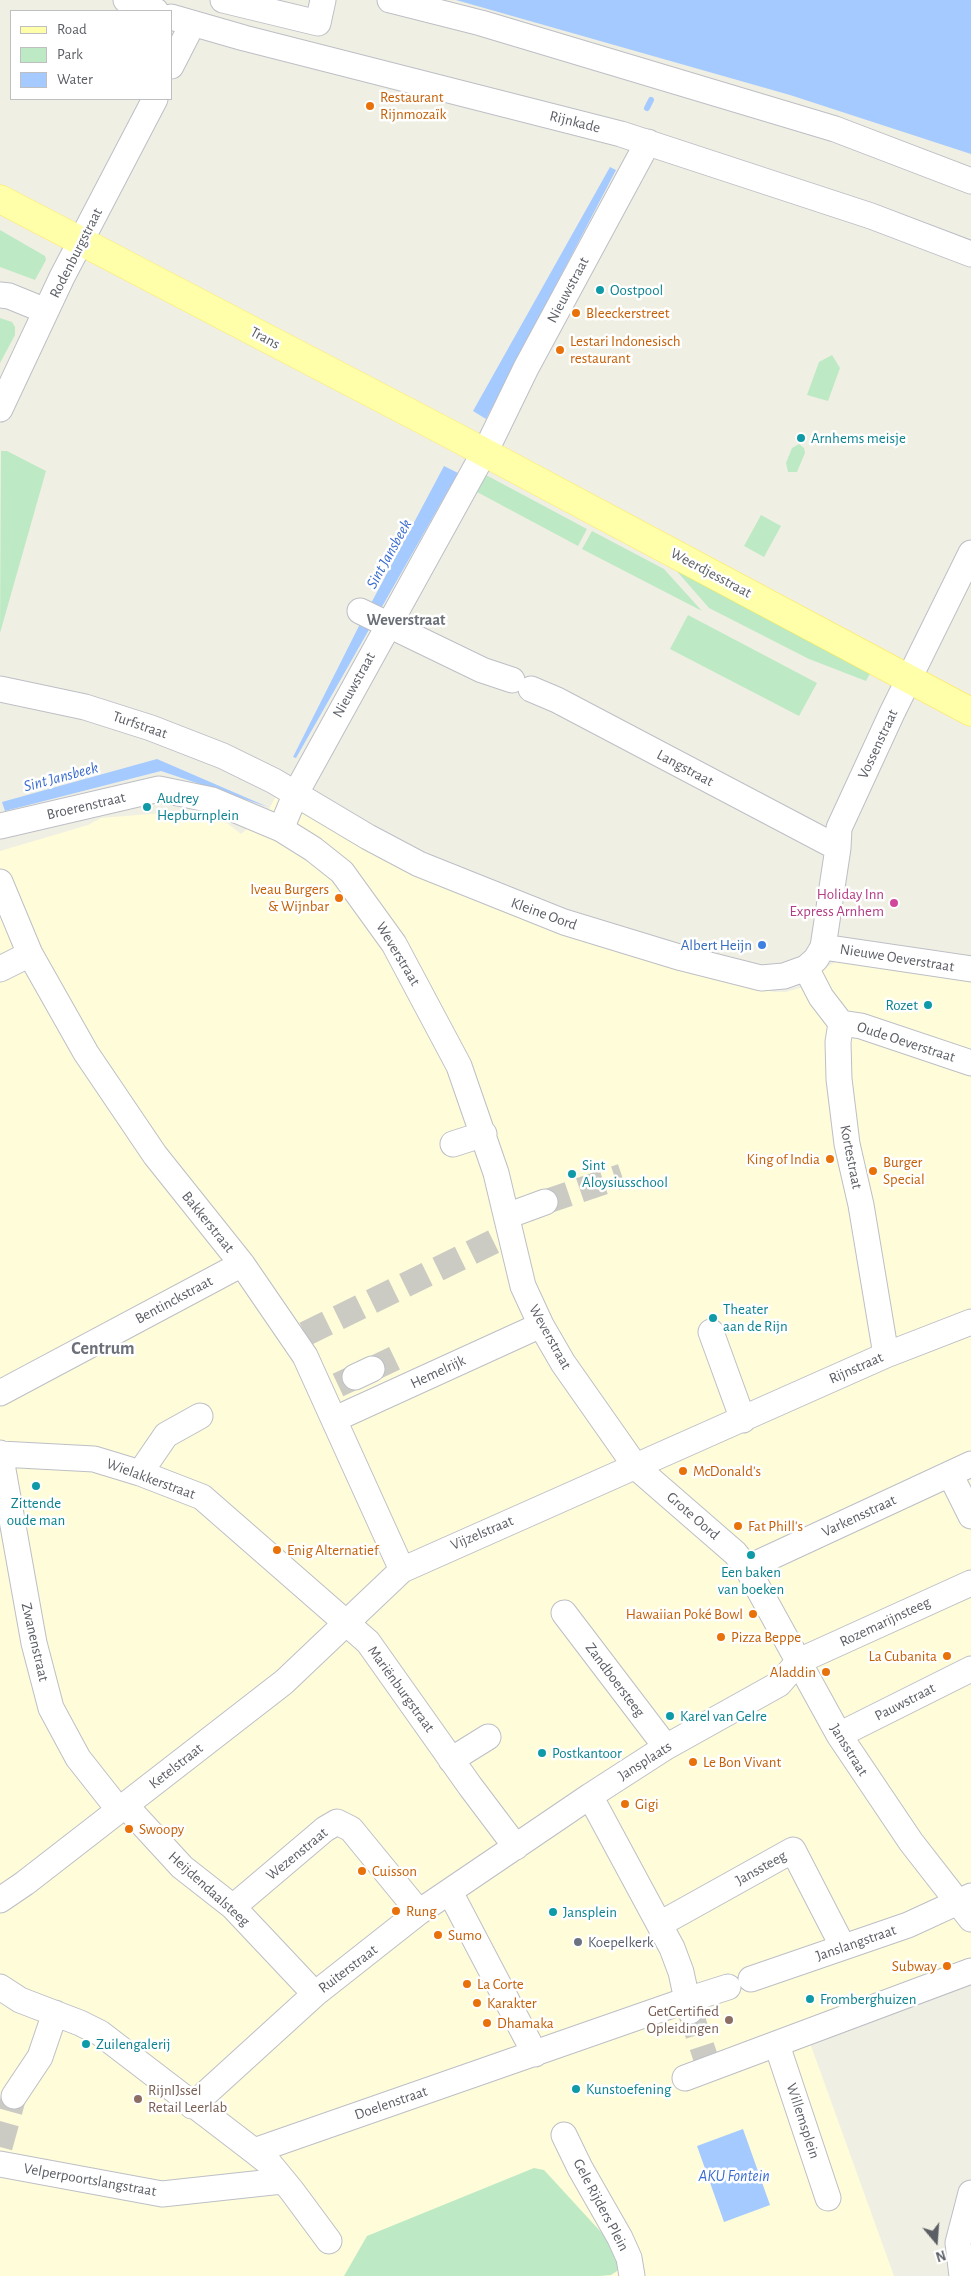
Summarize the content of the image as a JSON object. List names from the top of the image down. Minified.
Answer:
{"streets":{"main road":["Trans","Weerdjesstraat"],"street":["Rijnkade","Rodenburgstraat","Nieuwstraat","Turfstraat","Vossenstraat","Langstraat","Broerenstraat","Kleine Oord","Weverstraat","Nieuwe Oeverstraat","Oude Oeverstraat","Kortestraat","Bakkerstraat","Bentinckstraat","Rijnstraat","Hemelrijk","Wielakkerstraat","Grote Oord","Varkensstraat","Vijzelstraat","Rozemarijnsteeg","Zwanenstraat","Zandboersteeg","Mariënburgstraat","Pauwstraat","Jansstraat","Jansplaats","Ketelstraat","Wezenstraat","Janssteeg","Heijdendaalsteeg","Janslangstraat","Ruiterstraat","Doelenstraat","Willemsplein","Velperpoortslangstraat","Gele Rijders Plein"]},"crossings":[["Rijnkade","Nieuwstraat"],["Rodenburgstraat","Trans"],["Nieuwstraat","Weerdjesstraat"],["Nieuwstraat","Langstraat"],["Nieuwstraat","Kleine Oord"],["Nieuwstraat","Weverstraat"],["Trans","Weerdjesstraat"],["Weerdjesstraat","Vossenstraat"],["Turfstraat","Kleine Oord"],["Vossenstraat","Langstraat"],["Vossenstraat","Nieuwe Oeverstraat"],["Broerenstraat","Weverstraat"],["Weverstraat","Rijnstraat"],["Weverstraat","Hemelrijk"],["Weverstraat","Grote Oord"],["Weverstraat","Vijzelstraat"],["Oude Oeverstraat","Kortestraat"],["Kortestraat","Rijnstraat"],["Bakkerstraat","Bentinckstraat"],["Bakkerstraat","Hemelrijk"],["Bakkerstraat","Vijzelstraat"],["Rijnstraat","Grote Oord"],["Rijnstraat","Vijzelstraat"],["Wielakkerstraat","Vijzelstraat"],["Wielakkerstraat","Zwanenstraat"],["Wielakkerstraat","Mariënburgstraat"],["Wielakkerstraat","Ketelstraat"],["Grote Oord","Varkensstraat"],["Grote Oord","Vijzelstraat"],["Grote Oord","Jansstraat"],["Varkensstraat","Jansstraat"],["Vijzelstraat","Mariënburgstraat"],["Vijzelstraat","Ketelstraat"],["Rozemarijnsteeg","Jansstraat"],["Rozemarijnsteeg","Jansplaats"],["Zwanenstraat","Ketelstraat"],["Zwanenstraat","Heijdendaalsteeg"],["Zandboersteeg","Jansplaats"],["Mariënburgstraat","Ketelstraat"],["Mariënburgstraat","Ruiterstraat"],["Pauwstraat","Jansstraat"],["Jansstraat","Jansplaats"],["Jansstraat","Janslangstraat"],["Ketelstraat","Heijdendaalsteeg"],["Wezenstraat","Heijdendaalsteeg"],["Wezenstraat","Ruiterstraat"],["Janssteeg","Janslangstraat"],["Heijdendaalsteeg","Ruiterstraat"]],"districts":["Weverstraat","Centrum"],"water":["Sint Jansbeek","AKU Fontein"],"places":["Restaurant Rijnmozaïk","Oostpool","Bleeckerstreet","Lestari Indonesisch restaurant","Arnhems meisje","Audrey Hepburnplein","Iveau Burgers & Wijnbar","Holiday Inn Express Arnhem","Albert Heijn","Rozet","King of India","Burger Special","Sint Aloysiusschool","Theater aan de Rijn","McDonald's","Zittende oude man","Fat Phill's","Enig Alternatief","Een baken van boeken","Hawaiian Poké Bowl","Pizza Beppe","La Cubanita","Aladdin","Karel van Gelre","Postkantoor","Le Bon Vivant","Gigi","Swoopy","Cuisson","Rung","Jansplein","Sumo","Koepelkerk","Subway","La Corte","Fromberghuizen","Karakter","GetCertified Opleidingen","Dhamaka","Zuilengalerij","Kunstoefening","RijnIJssel Retail Leerlab"],"legend":["Road","Park","Water"],"north":"bottom"}
